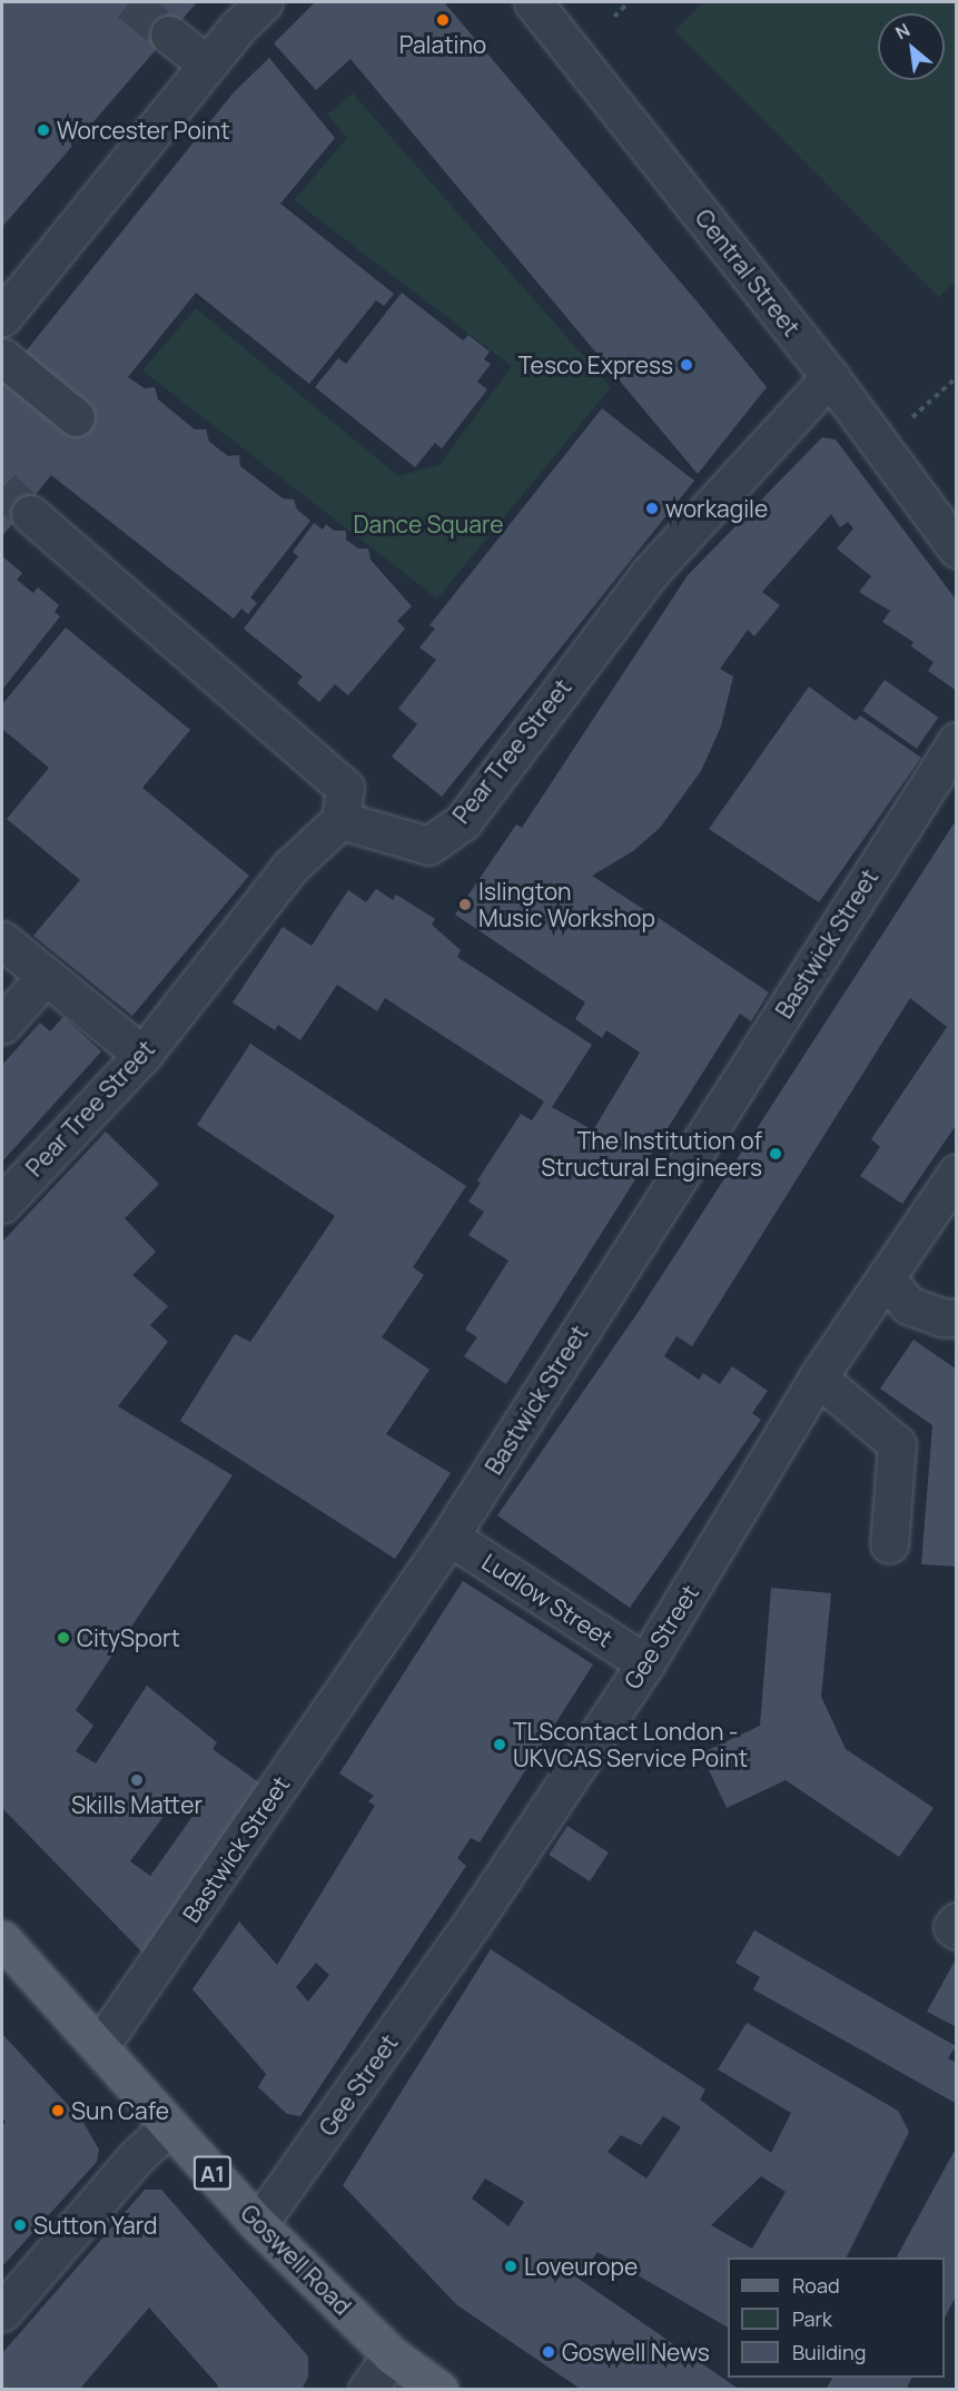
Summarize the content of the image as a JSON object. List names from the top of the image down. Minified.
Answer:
{"streets":{"main road":["A1","Goswell Road"],"street":["Central Street","Pear Tree Street","Bastwick Street","Ludlow Street","Gee Street"]},"crossings":[["Central Street","Pear Tree Street"],["Bastwick Street","Ludlow Street"],["Bastwick Street","Goswell Road"],["Ludlow Street","Gee Street"],["Gee Street","Goswell Road"]],"parks":["Dance Square"],"places":["Palatino","Worcester Point","Tesco Express","workagile","Islington Music Workshop","The Institution of Structural Engineers","CitySport","TLScontact London - UKVCAS Service Point","Skills Matter","Sun Cafe","Sutton Yard","Loveurope","Goswell News"],"legend":["Road","Park","Building"],"north":"top left"}
